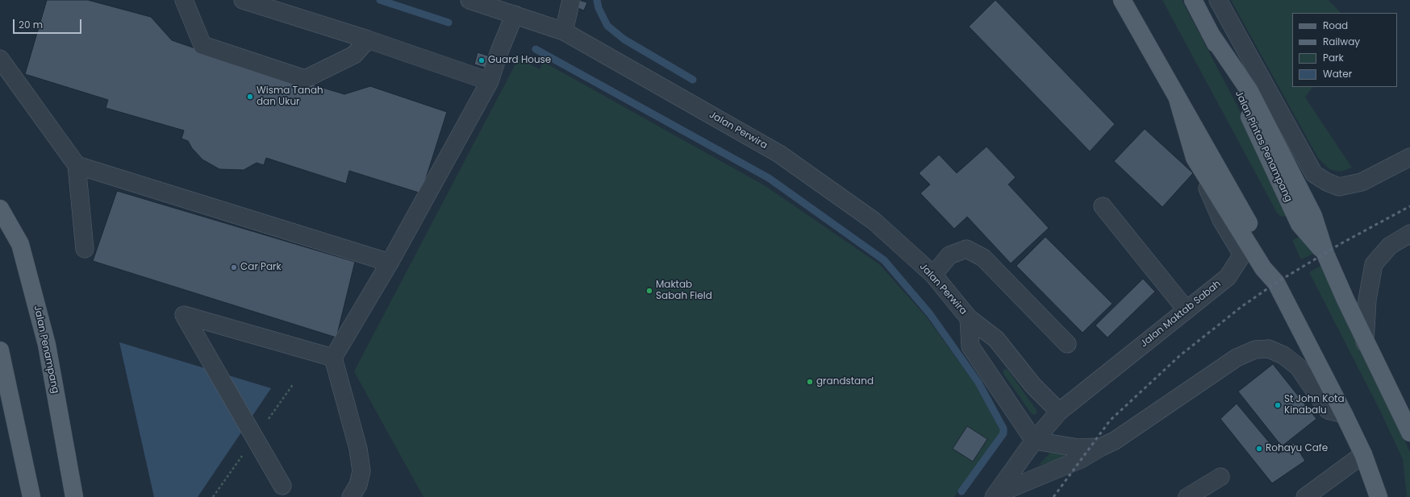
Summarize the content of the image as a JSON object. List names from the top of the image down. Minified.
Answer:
{"streets":{"main road":["Jalan Pintas Penampang","Jalan Penampang"],"street":["Jalan Perwira","Jalan Maktab Sabah"]},"crossings":[["Jalan Perwira","Jalan Maktab Sabah"]],"places":["Guard House","Wisma Tanah dan Ukur","Car Park","Maktab Sabah Field","grandstand","St John Kota Kinabalu","Rohayu Cafe"],"legend":["Road","Railway","Park","Water"],"scale_bar":"20 m"}
